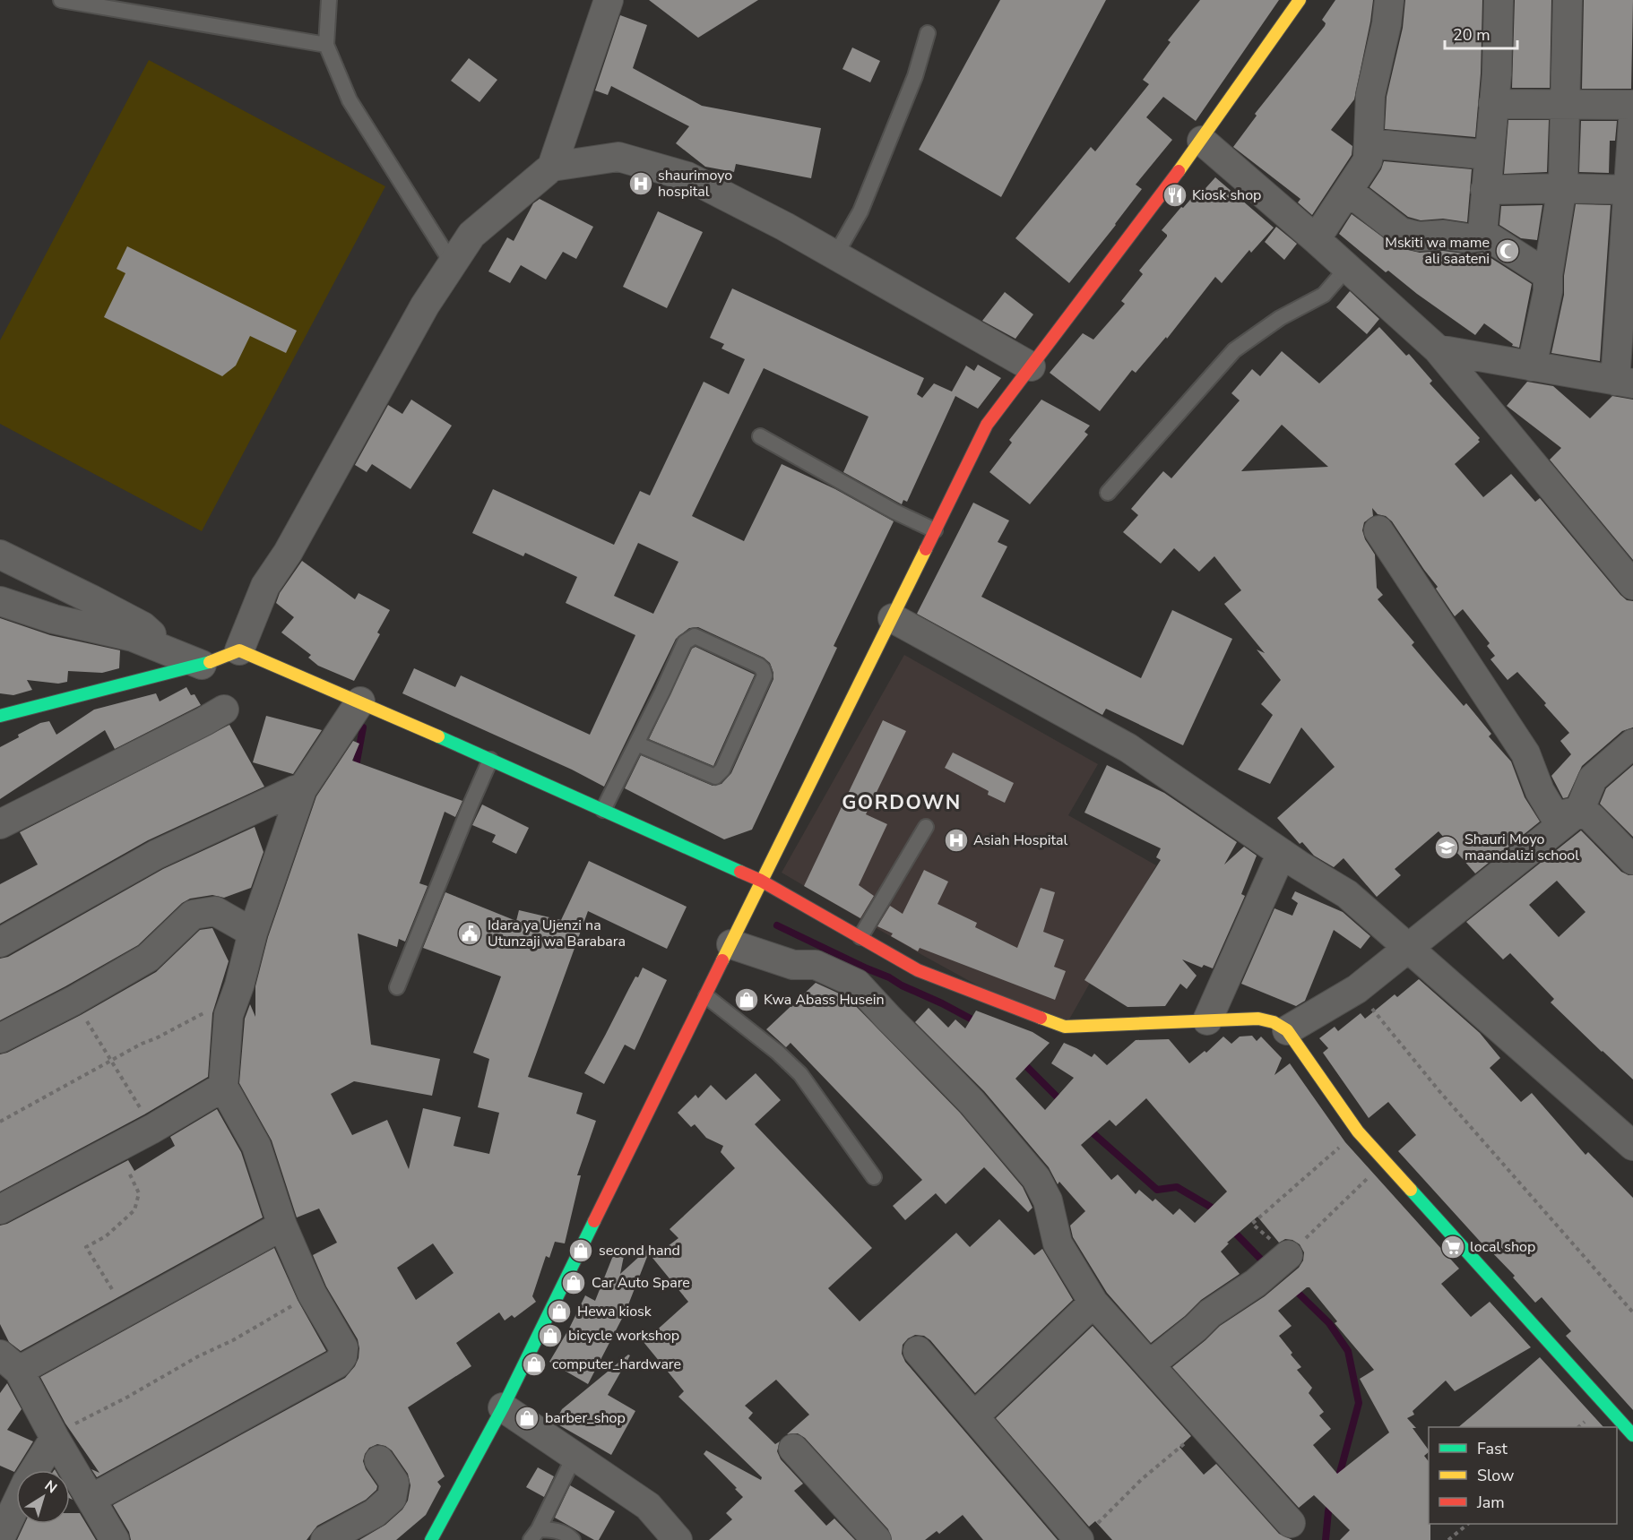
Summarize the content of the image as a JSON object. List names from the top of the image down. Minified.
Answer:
{"districts":["GORDOWN"],"places":{"hospital":["shaurimoyo hospital","Asiah Hospital"],"restaurant":["Kiosk shop"],"mosque":["Mskiti wa mame ali saateni"],"school or university":["Shauri Moyo maandalizi school"],"public building":["Idara ya Ujenzi na Utunzaji wa Barabara"],"shop":["Kwa Abass Husein","second hand","Car Auto Spare","Hewa kiosk","bicycle workshop","computer_hardware","barber_shop"],"supermarket":["local shop"]},"legend":["Fast","Slow","Jam"],"scale_bar":"20 m","north":"top right"}
